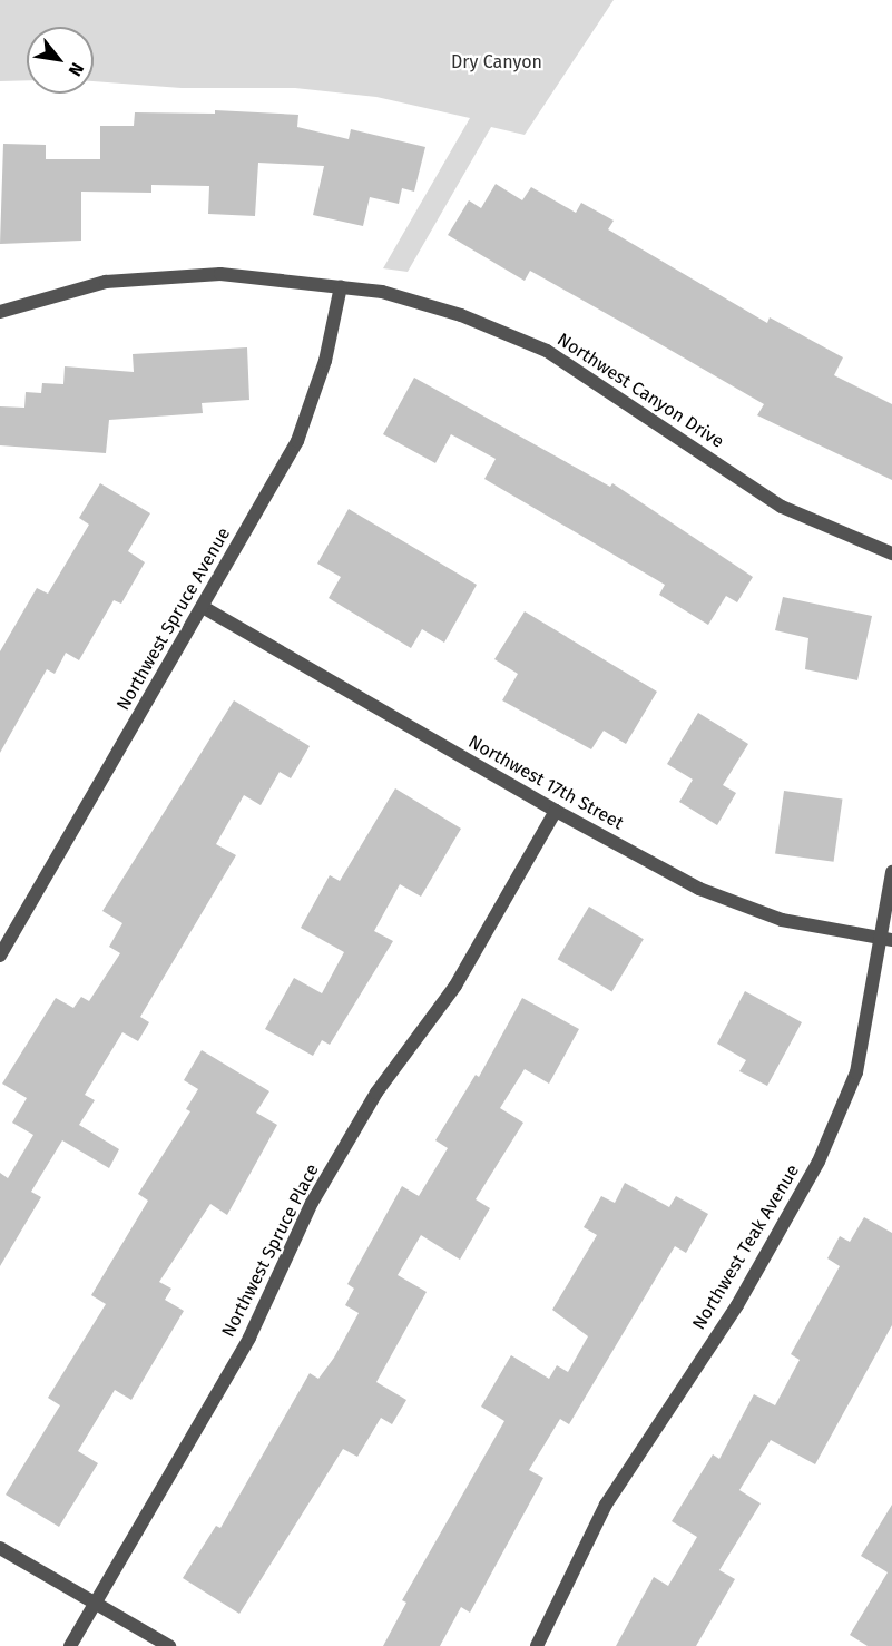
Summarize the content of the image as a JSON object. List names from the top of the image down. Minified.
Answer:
{"streets":{"street":["Northwest Canyon Drive","Northwest Spruce Avenue","Northwest 17th Street","Northwest Teak Avenue","Northwest Spruce Place"]},"crossings":[["Northwest Canyon Drive","Northwest Spruce Avenue"],["Northwest Spruce Avenue","Northwest 17th Street"],["Northwest 17th Street","Northwest Teak Avenue"],["Northwest 17th Street","Northwest Spruce Place"]],"parks":["Dry Canyon"],"north":"bottom right"}
